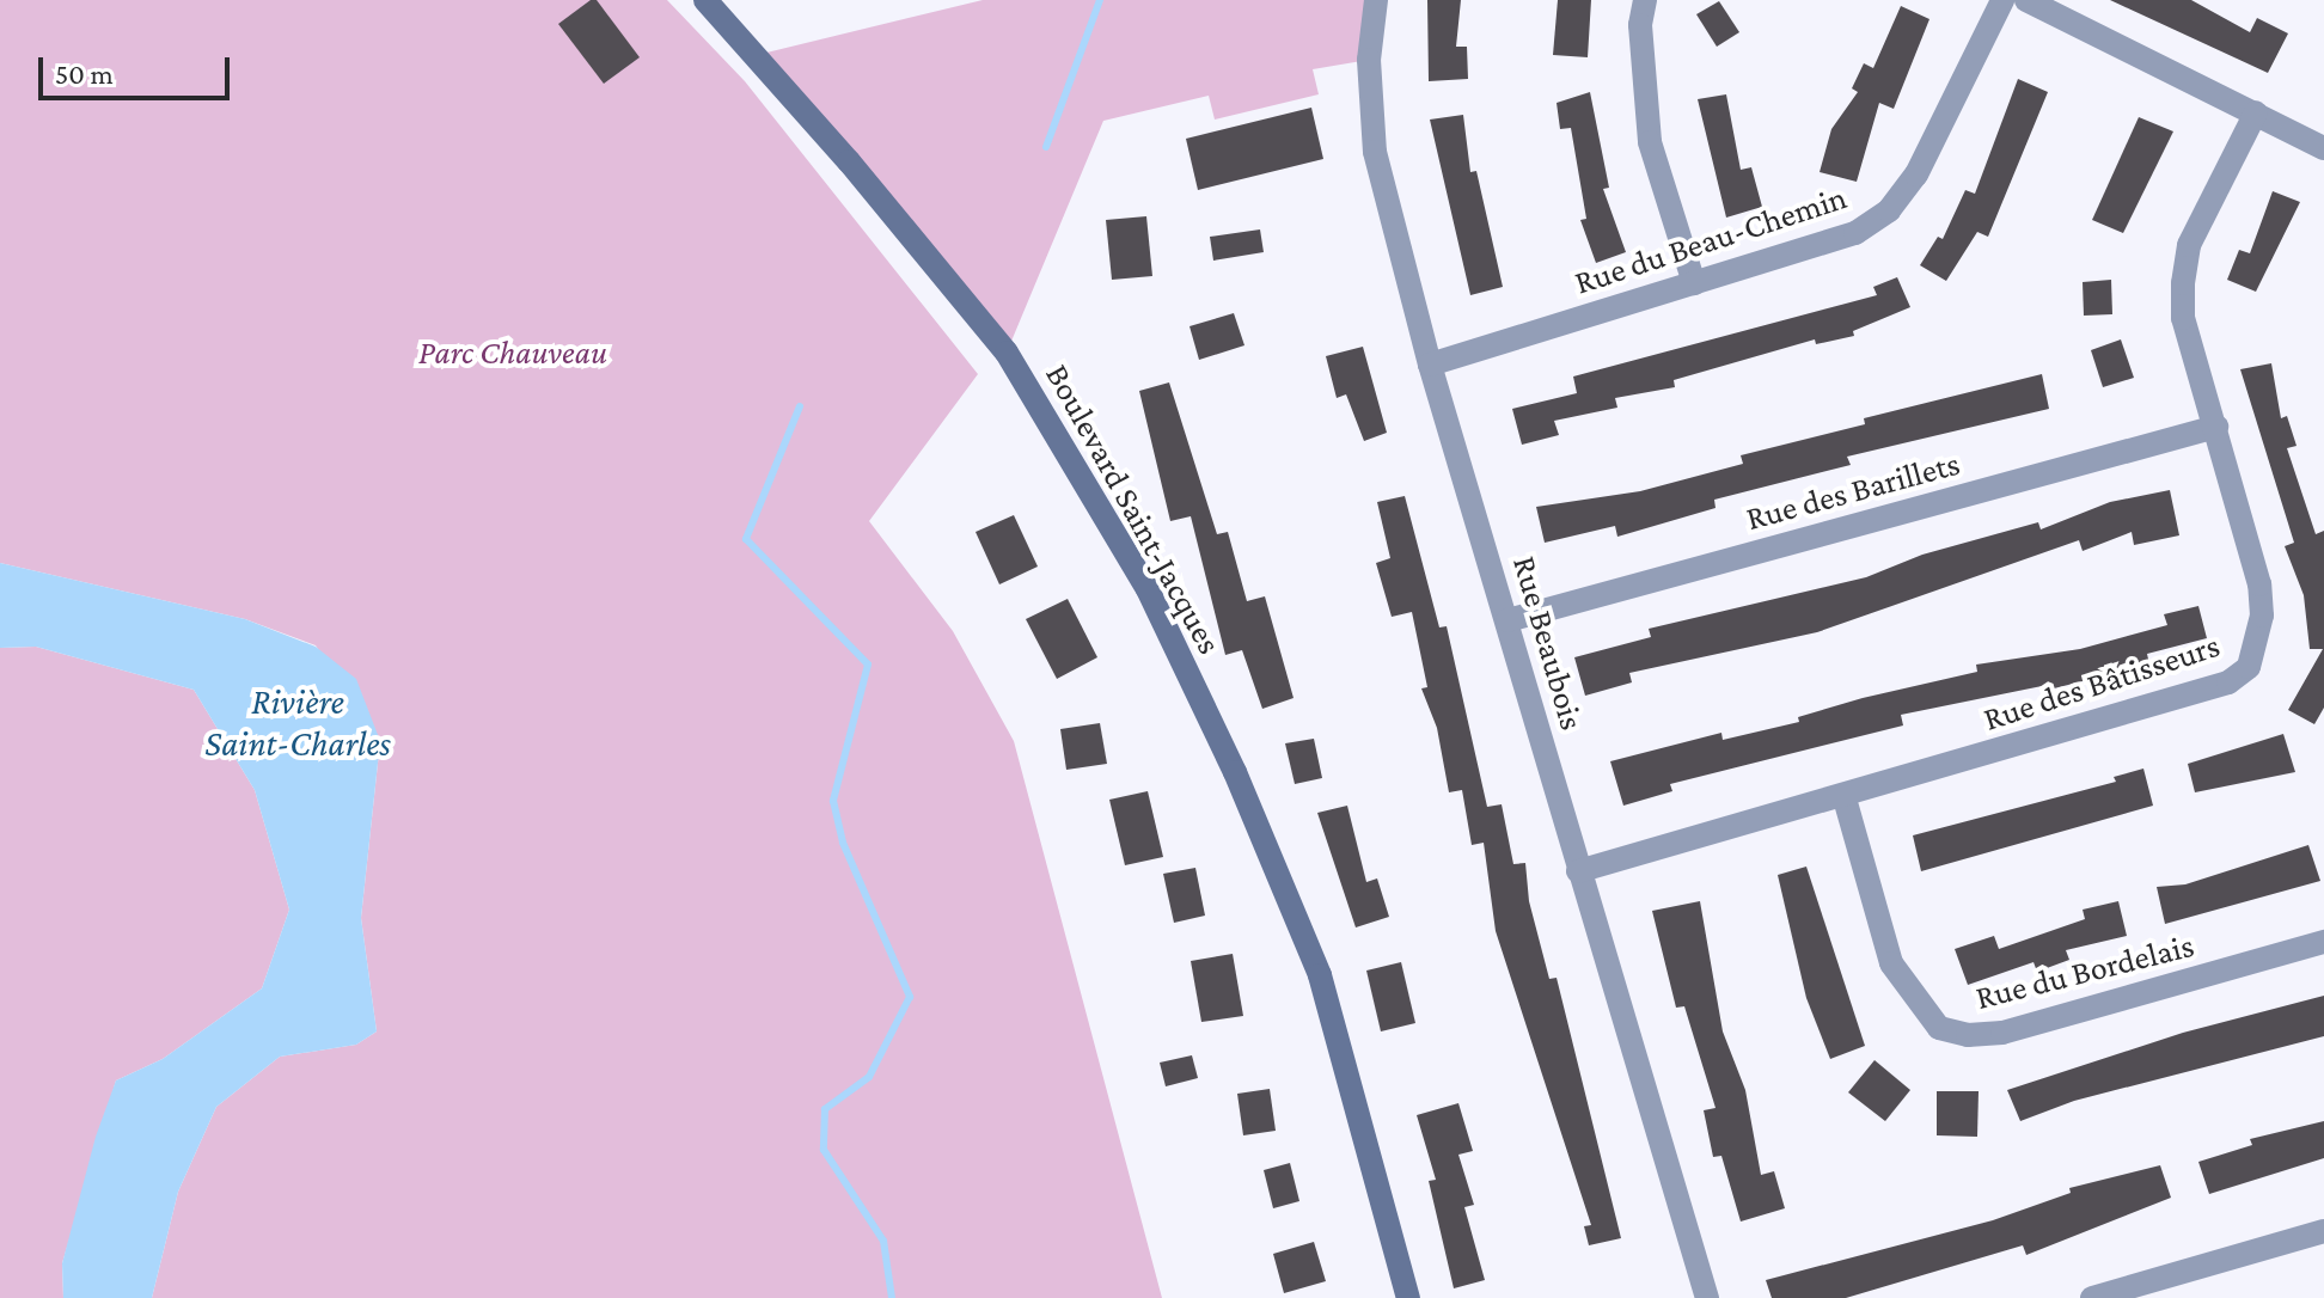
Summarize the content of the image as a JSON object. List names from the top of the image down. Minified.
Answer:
{"streets":{"street":["Rue du Beau-Chemin","Rue des Barillets","Boulevard Saint-Jacques","Rue Beaubois","Rue des Bâtisseurs","Rue du Bordelais"]},"crossings":[["Rue du Beau-Chemin","Rue Beaubois"],["Rue des Barillets","Rue Beaubois"],["Rue des Barillets","Rue des Bâtisseurs"],["Rue Beaubois","Rue des Bâtisseurs"],["Rue des Bâtisseurs","Rue du Bordelais"]],"water":["Rivière Saint-Charles"],"parks":["Parc Chauveau"],"scale_bar":"50 m"}
